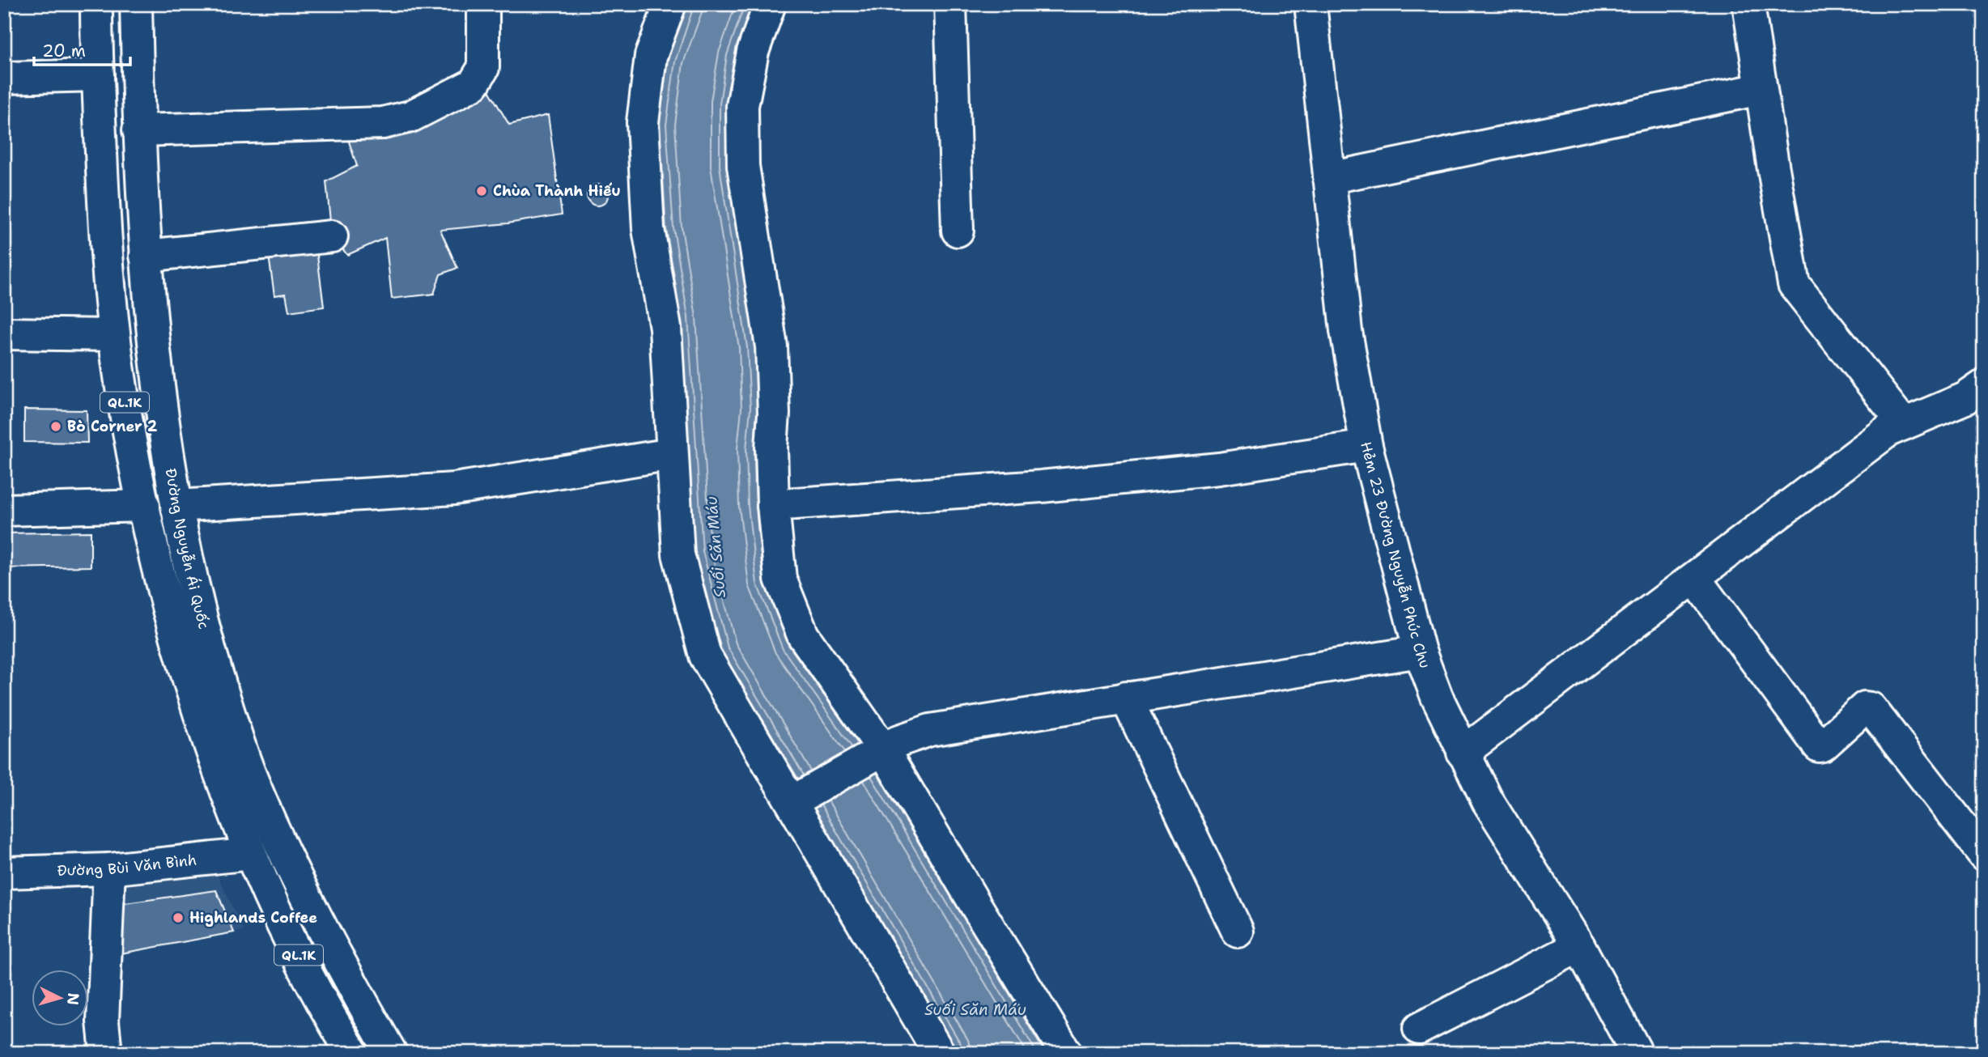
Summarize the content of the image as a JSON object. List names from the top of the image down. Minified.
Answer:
{"streets":{"street":["QL.1K","Đường Nguyễn Ái Quốc","Hẻm 23 Đường Nguyễn Phúc Chu","Đường Bùi Văn Bình"]},"crossings":[["QL.1K","Đường Bùi Văn Bình"],["Đường Nguyễn Ái Quốc","Đường Bùi Văn Bình"]],"water":["Suối Săn Máu"],"places":["Chùa Thành Hiếu","Bò Corner 2","Highlands Coffee"],"scale_bar":"20 m","north":"right"}
